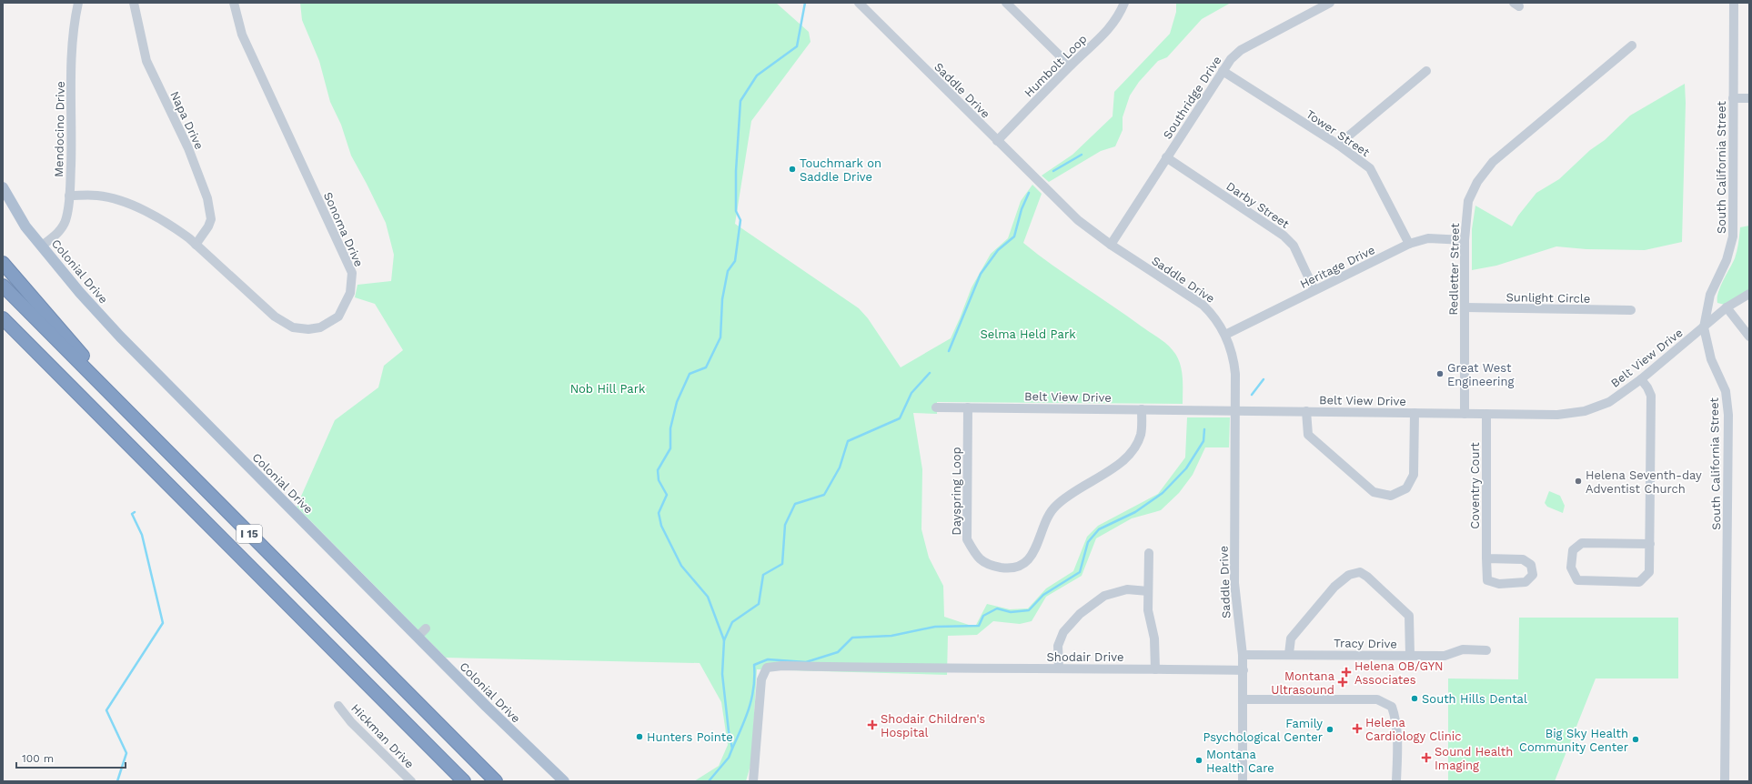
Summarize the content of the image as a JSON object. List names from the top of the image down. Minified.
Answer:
{"streets":{"highway":["I 15"],"main road":["Colonial Drive"],"street":["Humbolt Loop","Saddle Drive","Southridge Drive","Napa Drive","Mendocino Drive","Tower Street","South California Street","Darby Street","Sonoma Drive","Heritage Drive","Redletter Street","Sunlight Circle","Belt View Drive","Coventry Court","Dayspring Loop","Tracy Drive","Shodair Drive","Hickman Drive"]},"crossings":[["Humbolt Loop","Saddle Drive"],["Saddle Drive","Southridge Drive"],["Saddle Drive","Heritage Drive"],["Saddle Drive","Belt View Drive"],["Saddle Drive","Tracy Drive"],["Saddle Drive","Shodair Drive"],["Southridge Drive","Tower Street"],["Southridge Drive","Darby Street"],["Napa Drive","Sonoma Drive"],["Mendocino Drive","Sonoma Drive"],["Mendocino Drive","Colonial Drive"],["Tower Street","Heritage Drive"],["South California Street","Belt View Drive"],["Darby Street","Heritage Drive"],["Heritage Drive","Redletter Street"],["Redletter Street","Sunlight Circle"],["Redletter Street","Belt View Drive"],["Belt View Drive","Coventry Court"],["Belt View Drive","Dayspring Loop"]],"parks":["Selma Held Park","Nob Hill Park"],"places":{"other":["Touchmark on Saddle Drive","Great West Engineering","Helena Seventh-day Adventist Church","South Hills Dental","Family Psychological Center","Hunters Pointe","Big Sky Health Community Center","Montana Health Care"],"health":["Helena OB/GYN Associates","Montana Ultrasound","Shodair Children's Hospital","Helena Cardiology Clinic","Sound Health Imaging"]},"scale_bar":"100 m"}
